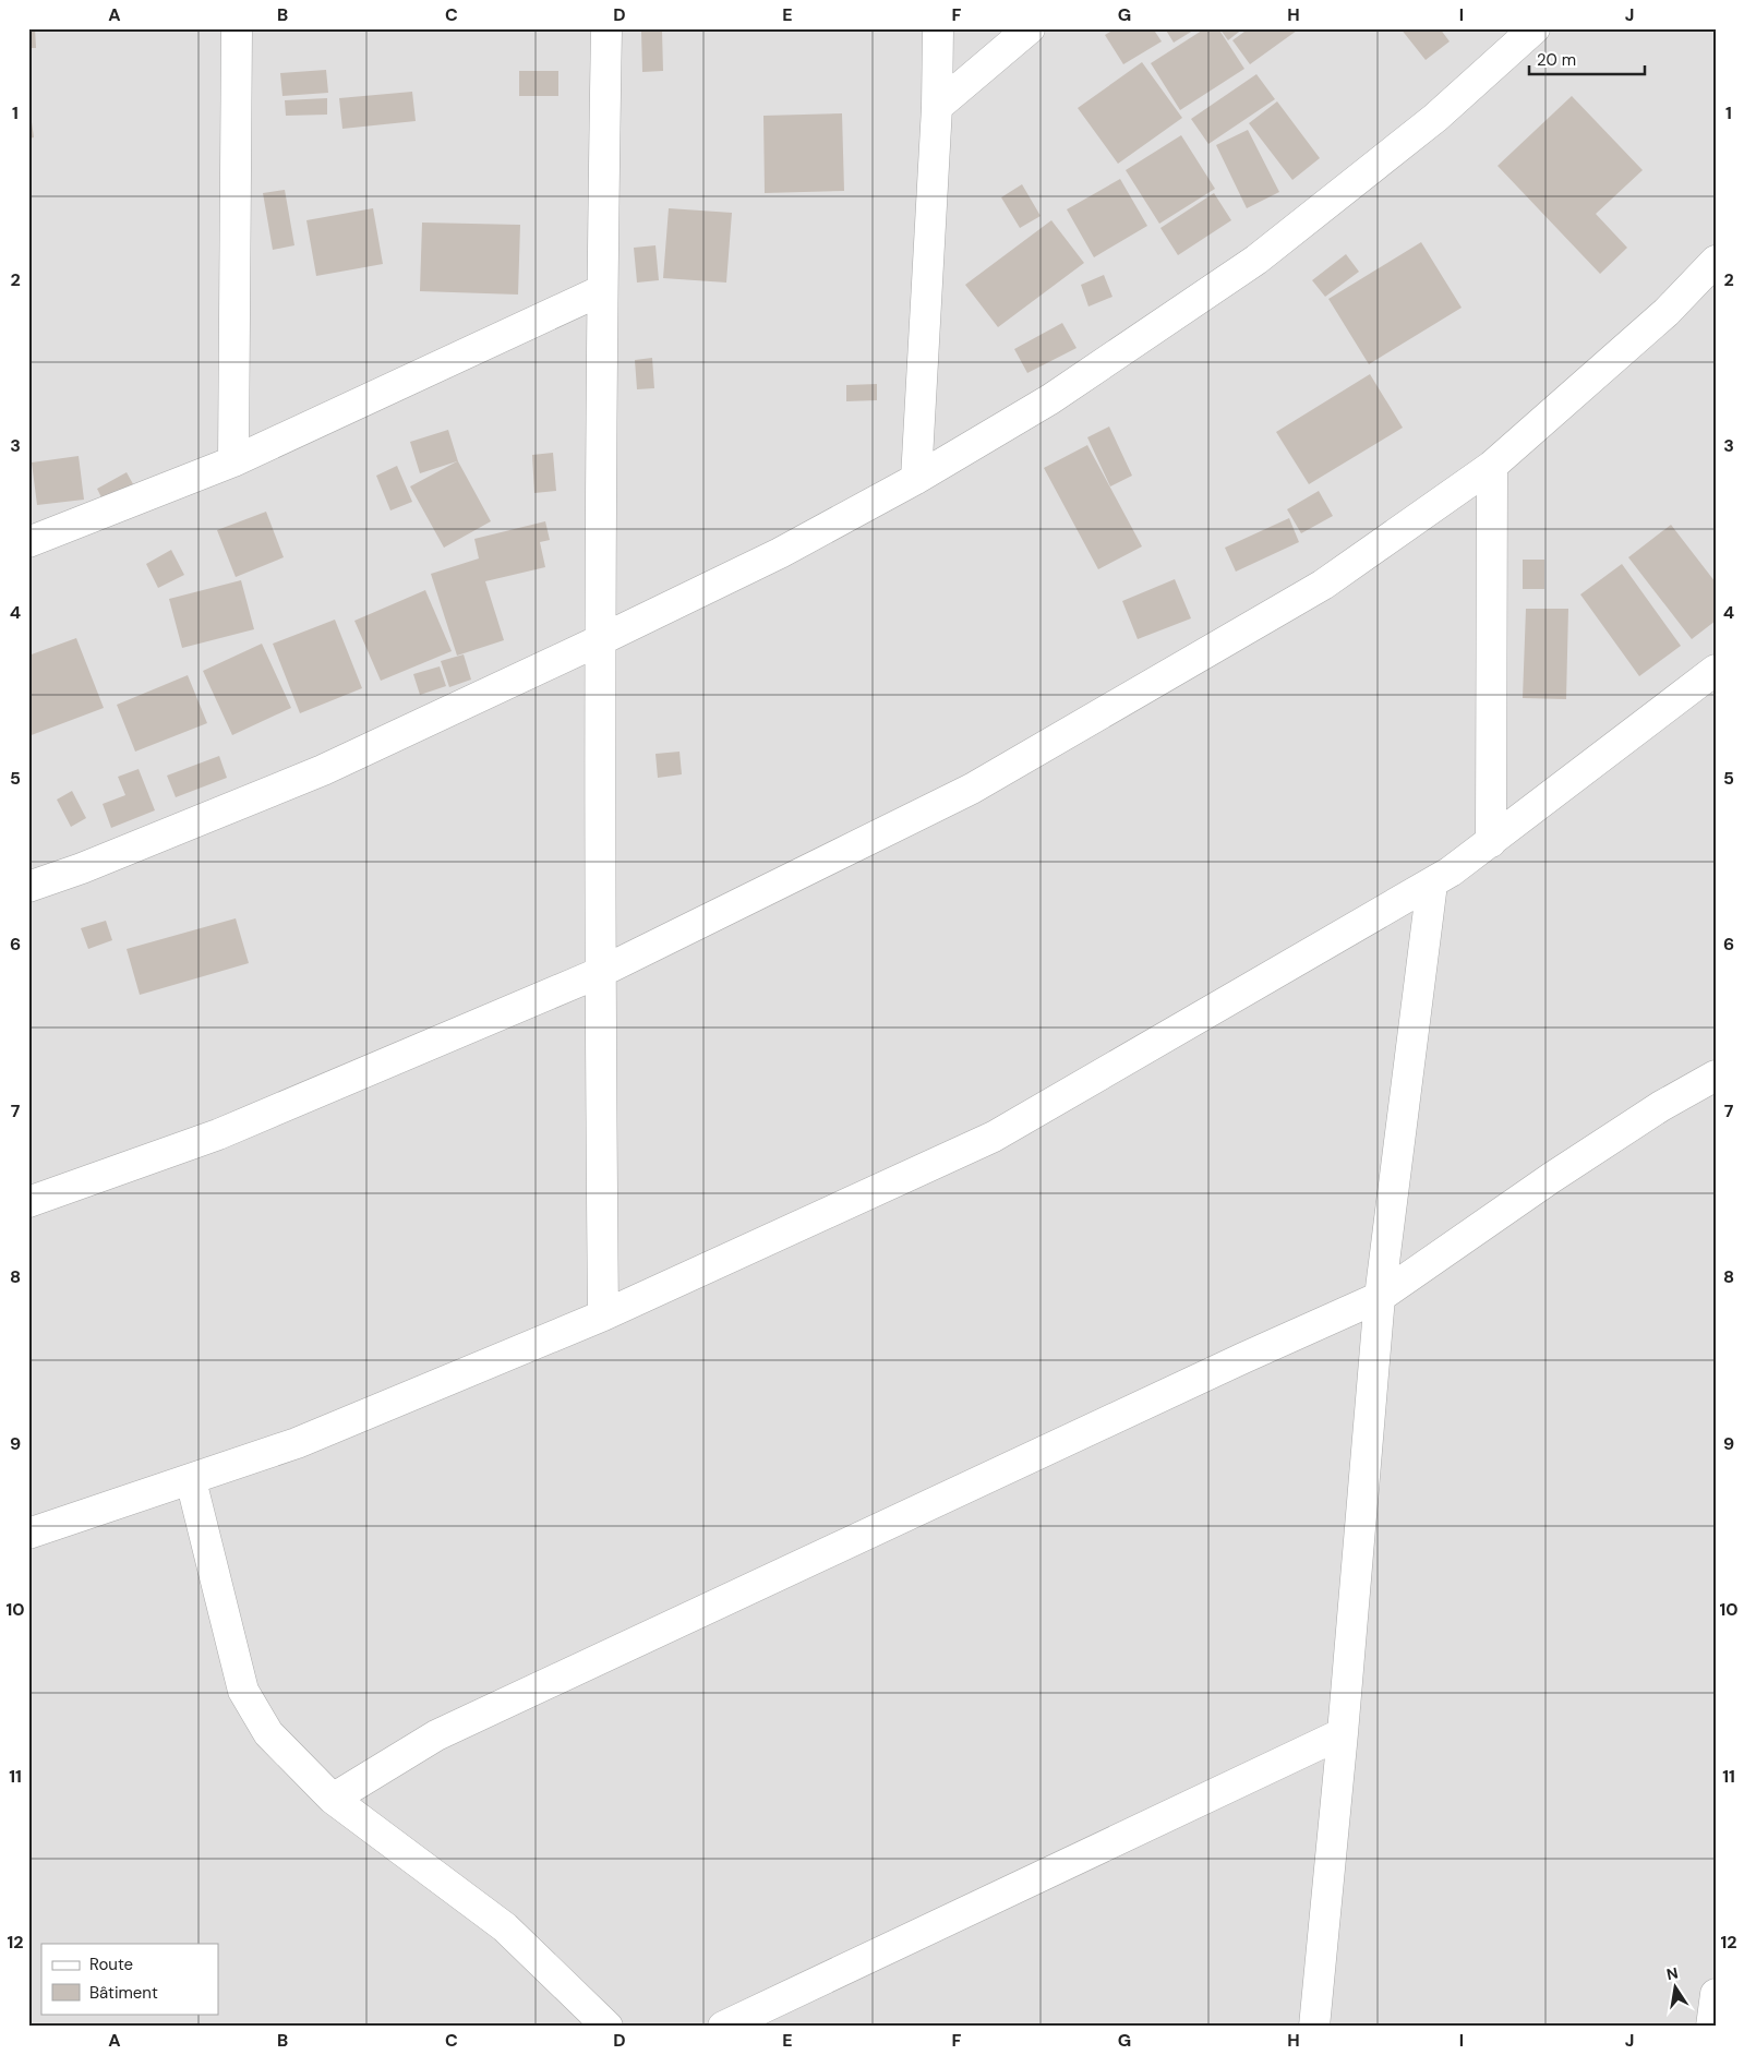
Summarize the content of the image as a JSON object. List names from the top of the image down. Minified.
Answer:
{"legend":["Route","Bâtiment"],"scale_bar":"20 m","north":"top","grid":{"columns":["A","B","C","D","E","F","G","H","I","J"],"rows":["1","2","3","4","5","6","7","8","9","10","11","12"]}}
